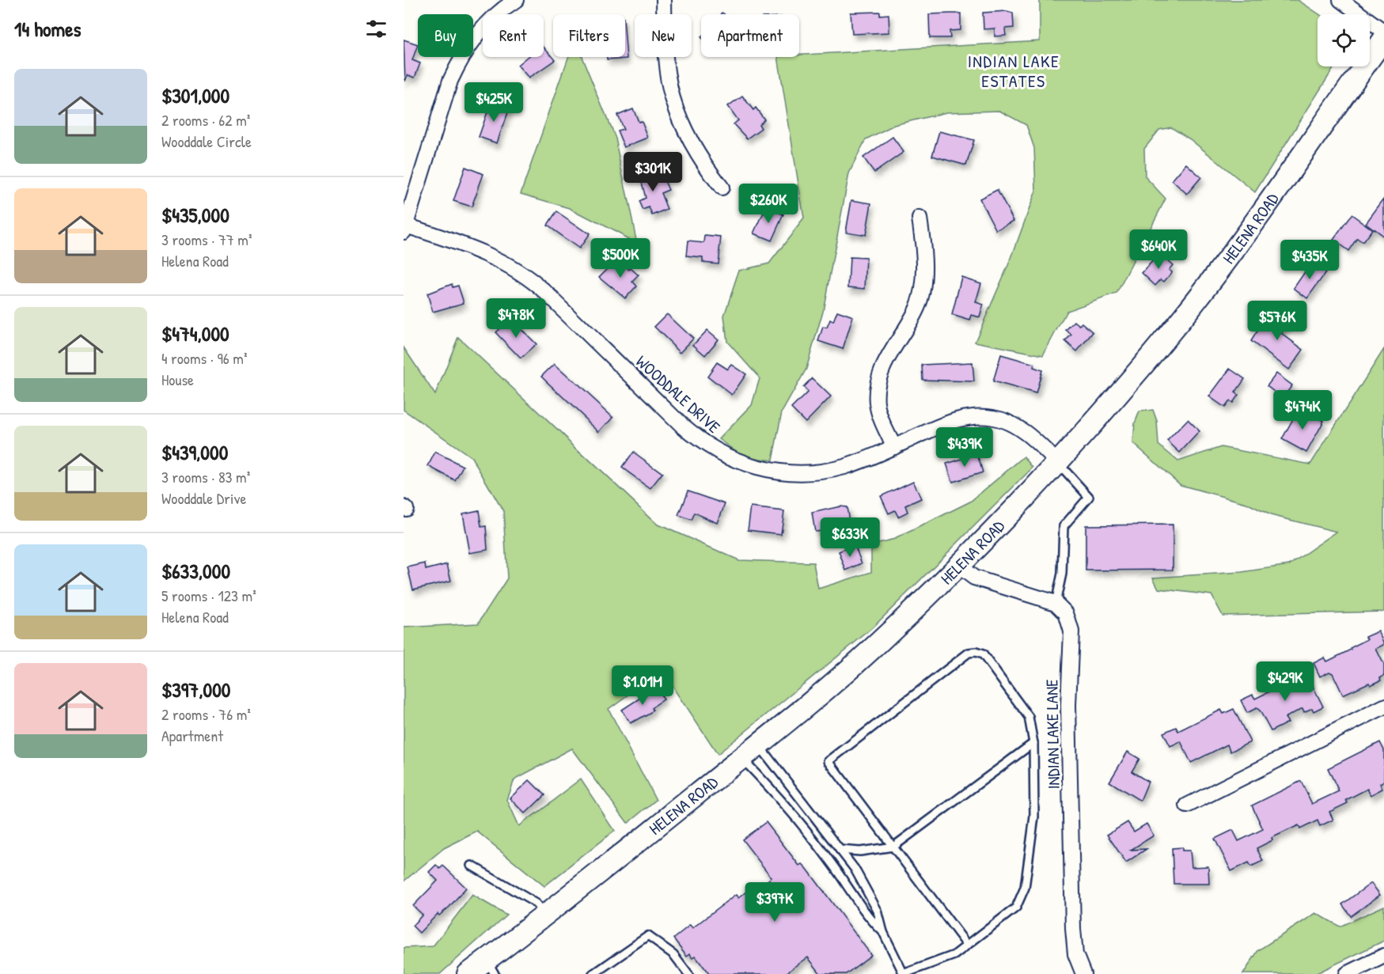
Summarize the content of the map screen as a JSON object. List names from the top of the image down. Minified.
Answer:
{"streets":{"main road":["HELENA ROAD"],"street":["WOODDALE DRIVE","INDIAN LAKE LANE"]},"crossings":[["HELENA ROAD","WOODDALE DRIVE"]],"districts":["INDIAN LAKE ESTATES"],"page":{"heading":"14 homes","chip":["Buy","Rent","Filters","New","Apartment"],"list":[{"name":"$301,000","note":"2 rooms · 62 m² · Wooddale Circle"},{"name":"$435,000","note":"3 rooms · 77 m² · Helena Road"},{"name":"$474,000","note":"4 rooms · 96 m² · House"},{"name":"$439,000","note":"3 rooms · 83 m² · Wooddale Drive"},{"name":"$633,000","note":"5 rooms · 123 m² · Helena Road"},{"name":"$397,000","note":"2 rooms · 76 m² · Apartment"}],"price":["$425K","$301K","$260K","$640K","$500K","$435K","$478K","$576K","$474K","$439K","$633K","$429K","$1.01M","$397K"]}}
